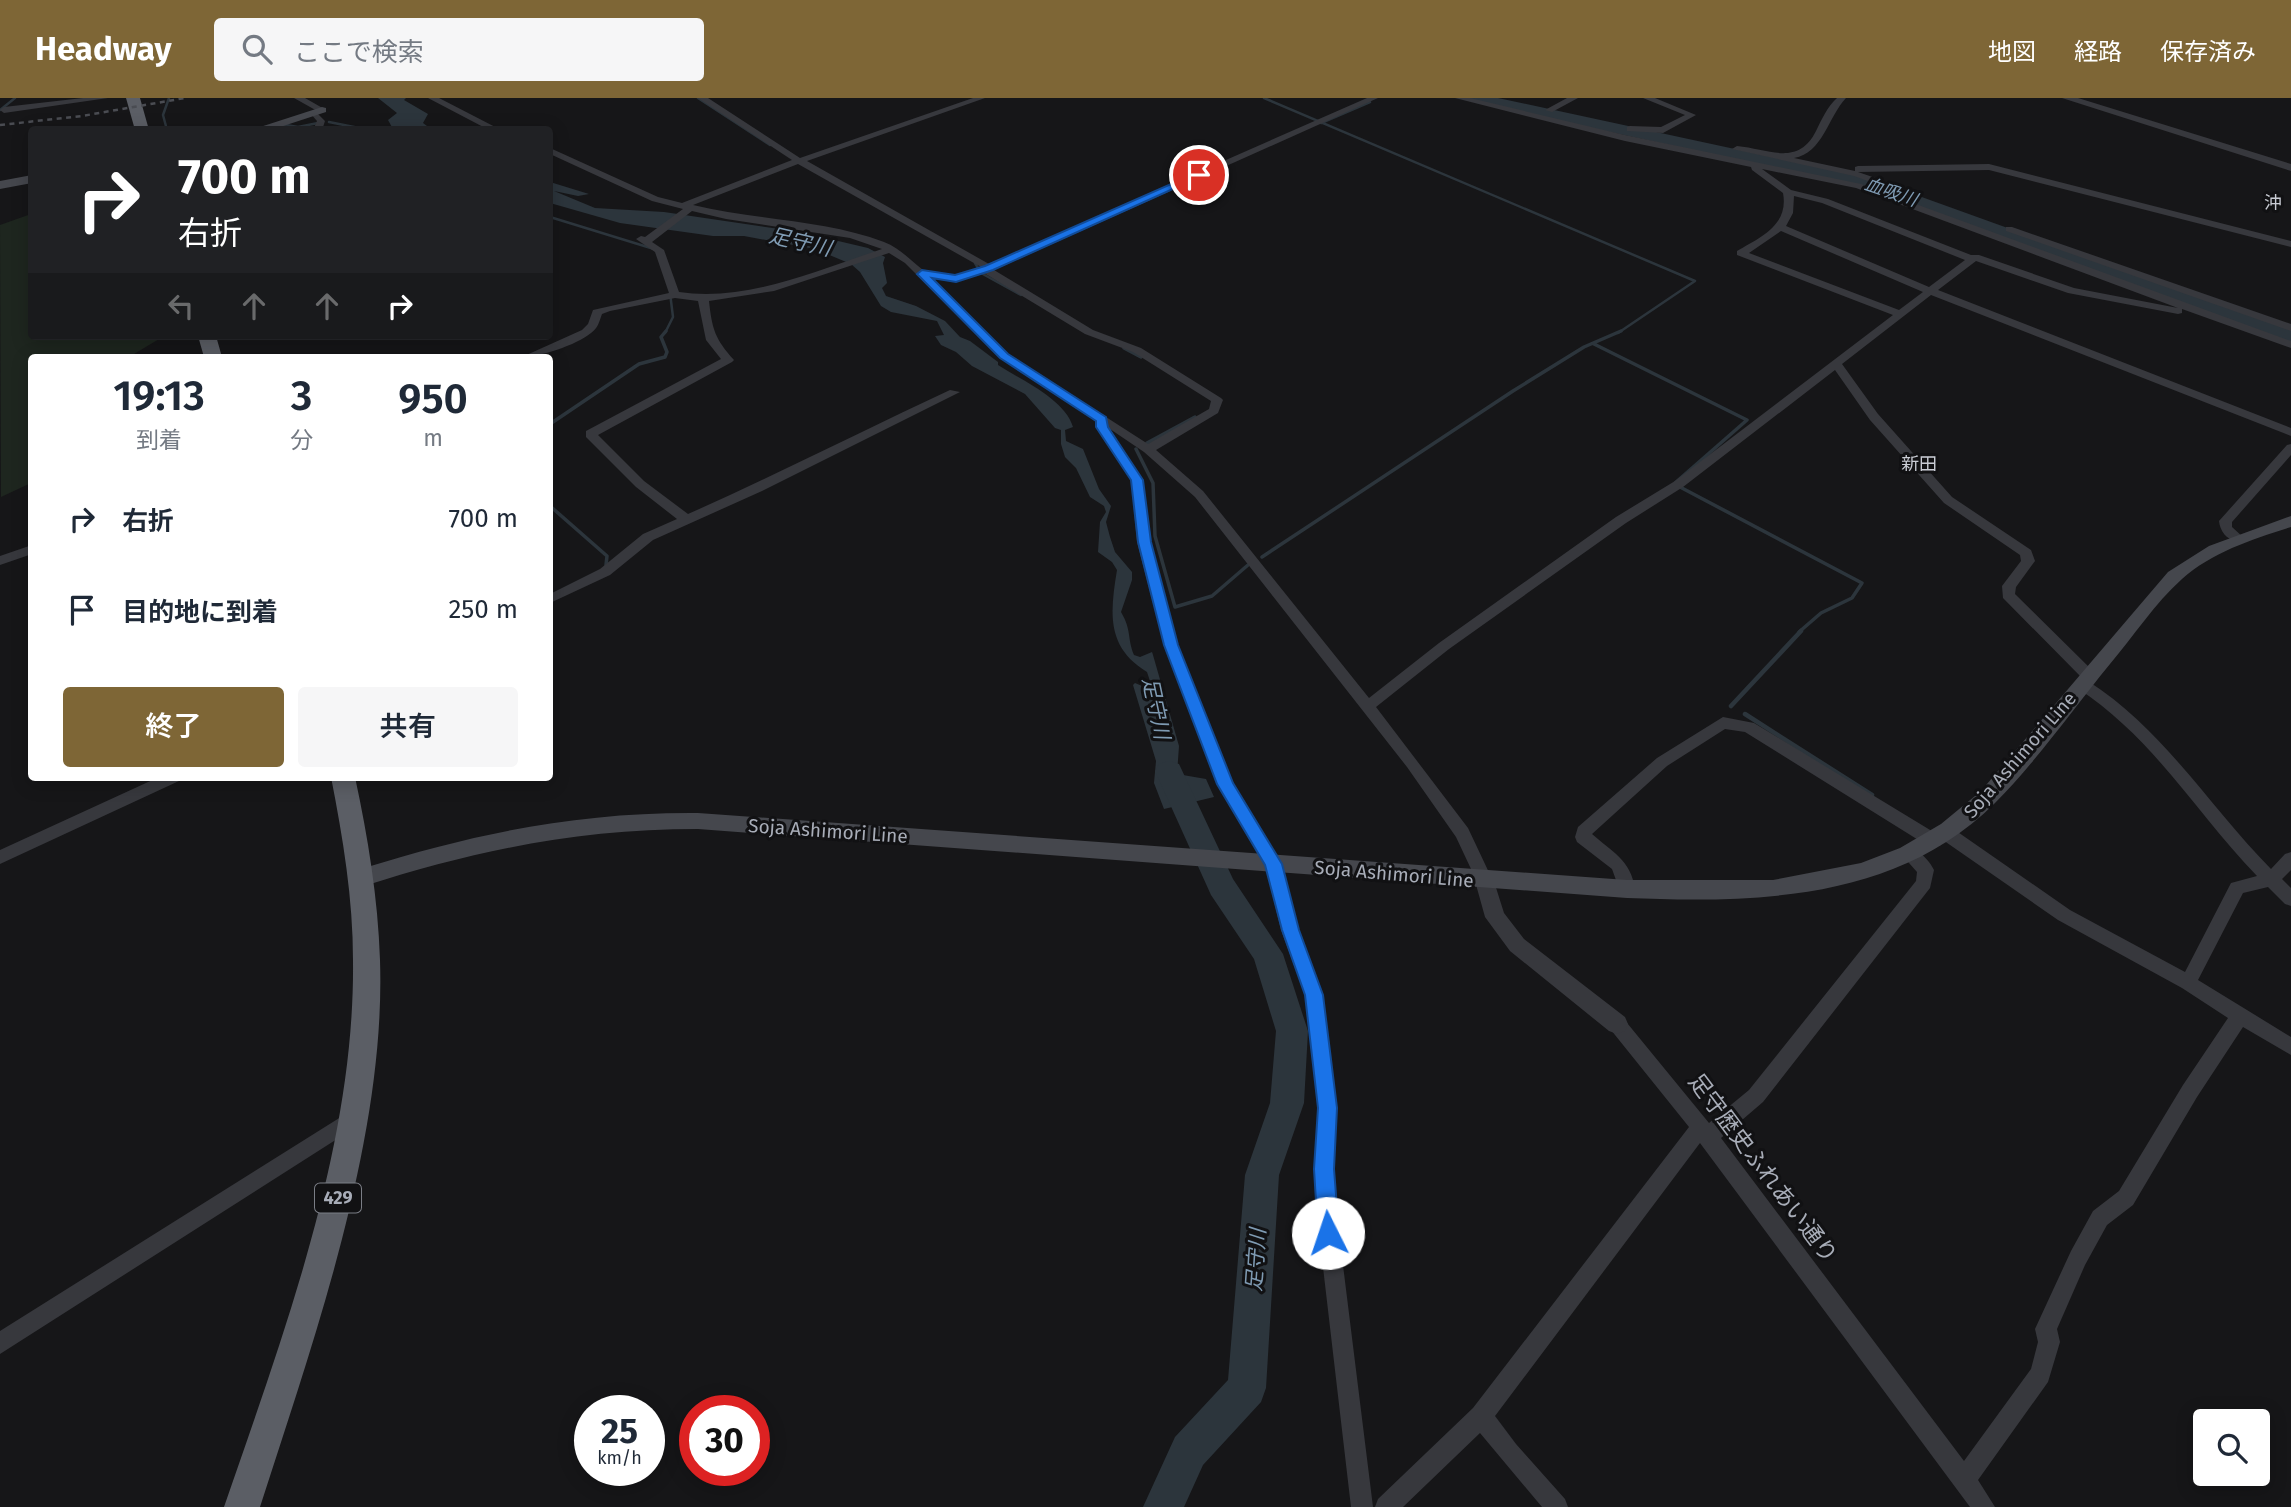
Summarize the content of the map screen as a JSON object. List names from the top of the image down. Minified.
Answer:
{"streets":{"highway":["429"],"main road":["Soja Ashimori Line"],"street":["足守歴史ふれあい通り"]},"crossings":[["Soja Ashimori Line","足守歴史ふれあい通り"],["Soja Ashimori Line","429"]],"districts":["沖","新田"],"water":["血吸川","足守川"],"page":{"header":"Headway","search":"ここで検索","nav":["地図","経路","保存済み"],"turn":["700 m","右折"],"eta":["19:13","到着","3","分","950","m"],"list":[{"name":"右折","value":"700 m"},{"name":"目的地に到着","value":"250 m"}],"buttons":["終了","共有"],"speed":"25 km/h","limit":"30"}}
